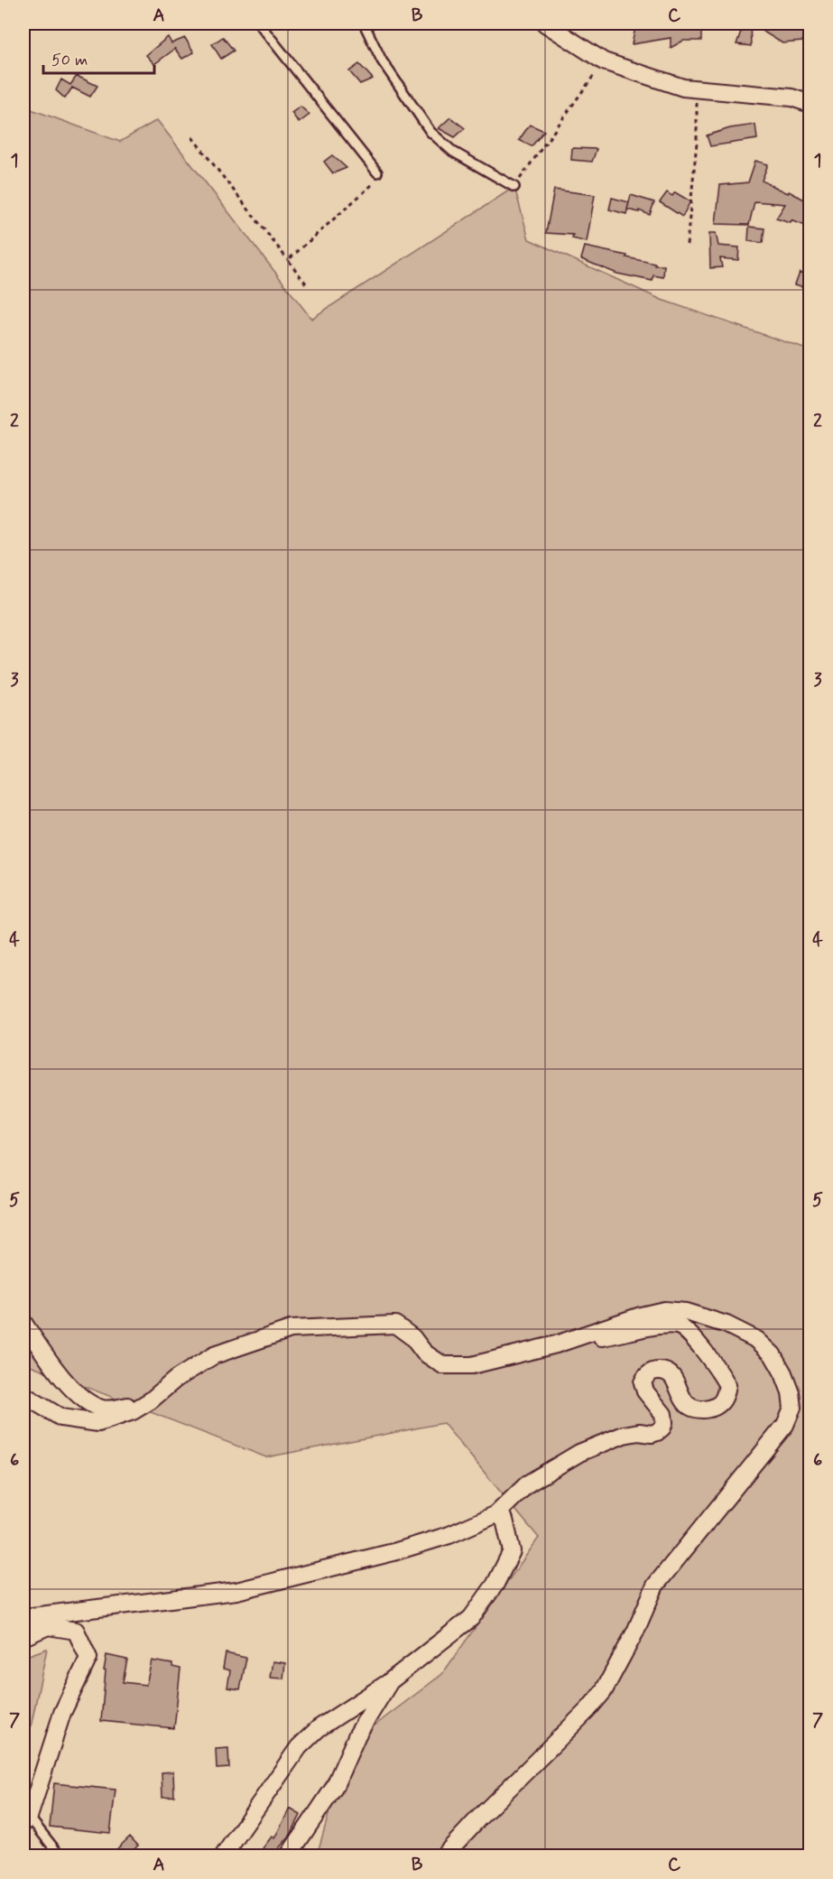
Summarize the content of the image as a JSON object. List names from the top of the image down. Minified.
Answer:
{"scale_bar":"50 m","grid":{"columns":["A","B","C"],"rows":["1","2","3","4","5","6","7"]}}
